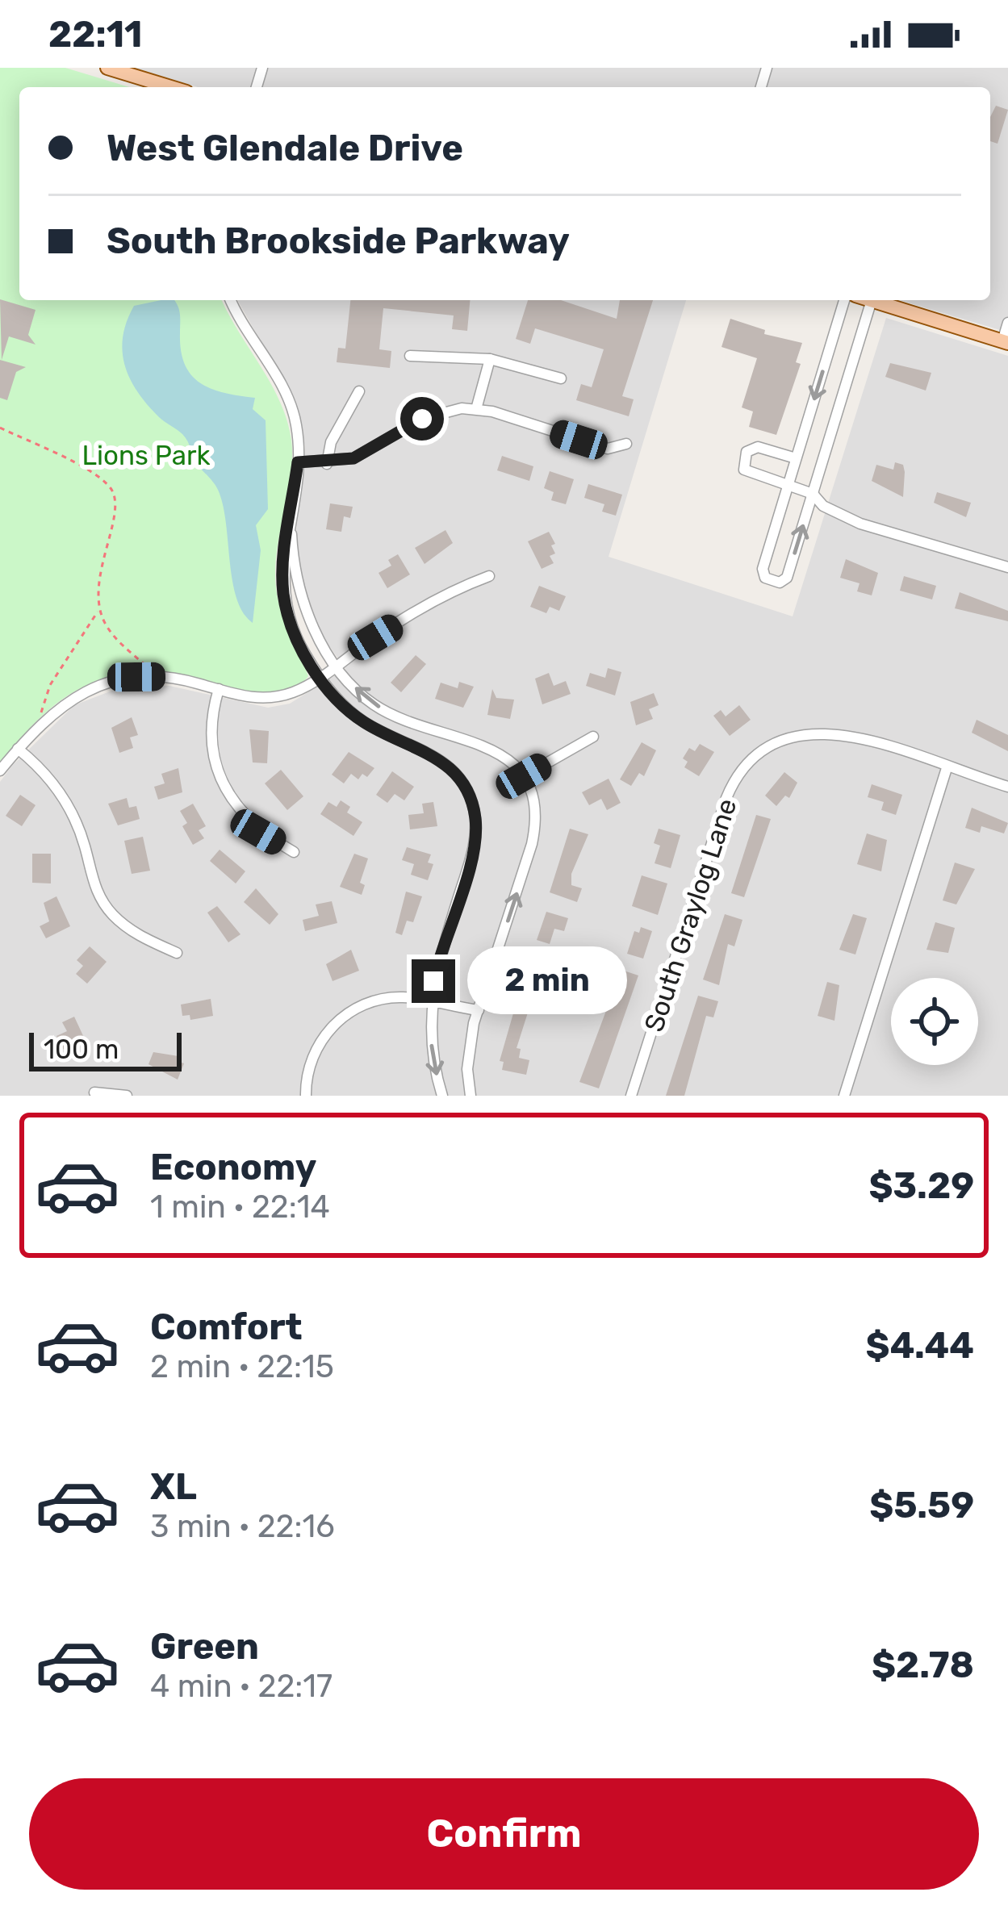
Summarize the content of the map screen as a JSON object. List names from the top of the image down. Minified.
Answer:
{"streets":{"street":["South Graylog Lane"]},"parks":["Lions Park"],"scale_bar":"100 m","page":{"status":"22:11","banner":["West Glendale Drive","South Brookside Parkway"],"bubble":"2 min","scale":"100 m","list":[{"name":"Economy","note":"1 min · 22:14","value":"$3.29"},{"name":"Comfort","note":"2 min · 22:15","value":"$4.44"},{"name":"XL","note":"3 min · 22:16","value":"$5.59"},{"name":"Green","note":"4 min · 22:17","value":"$2.78"}],"buttons":"Confirm"}}
